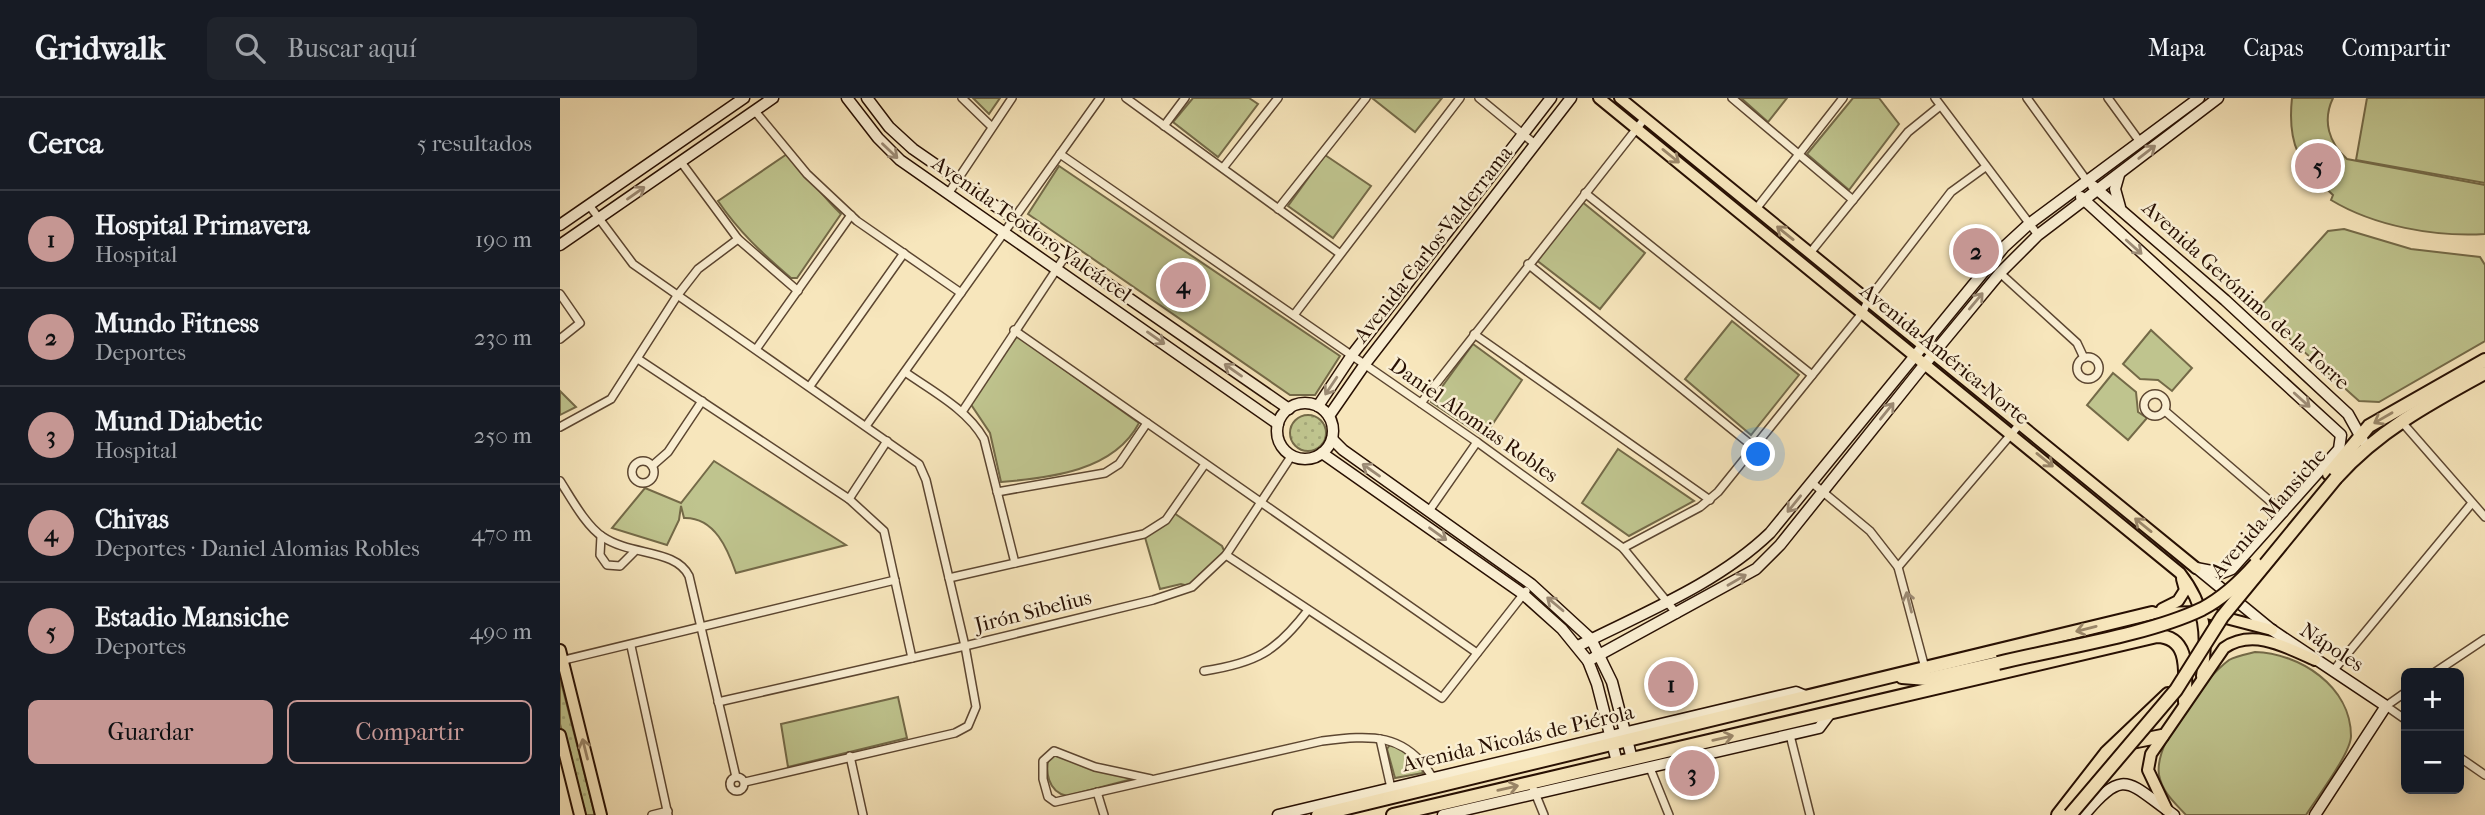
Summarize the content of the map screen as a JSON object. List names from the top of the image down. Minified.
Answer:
{"streets":{"highway":["Avenida Mansiche","Avenida Nicolás de Piérola"],"main road":["Avenida América Norte"],"street":["Avenida Teodoro Valcárcel","Avenida Carlos Valderrama","Avenida Gerónimo de la Torre","Daniel Alomias Robles","Jirón Sibelius","Nápoles"]},"crossings":[["Avenida Teodoro Valcárcel","Avenida Carlos Valderrama"],["Avenida Teodoro Valcárcel","Jirón Sibelius"],["Avenida Carlos Valderrama","Daniel Alomias Robles"],["Avenida Carlos Valderrama","Jirón Sibelius"],["Avenida Gerónimo de la Torre","Avenida Mansiche"],["Avenida América Norte","Avenida Mansiche"],["Avenida América Norte","Nápoles"],["Avenida América Norte","Avenida Nicolás de Piérola"],["Avenida Mansiche","Avenida Nicolás de Piérola"],["Nápoles","Avenida Nicolás de Piérola"]],"page":{"header":"Gridwalk","search":"Buscar aquí","nav":["Mapa","Capas","Compartir"],"heading":["Cerca","5 resultados"],"pins":["5","2","4","1","3"],"list":[{"mark":"1","name":"Hospital Primavera","note":"Hospital","value":"190 m"},{"mark":"2","name":"Mundo Fitness","note":"Deportes","value":"230 m"},{"mark":"3","name":"Mund Diabetic","note":"Hospital","value":"250 m"},{"mark":"4","name":"Chivas","note":"Deportes · Daniel Alomias Robles","value":"470 m"},{"mark":"5","name":"Estadio Mansiche","note":"Deportes","value":"490 m"}],"map_buttons":["+","−"],"buttons":["Guardar","Compartir"]}}
